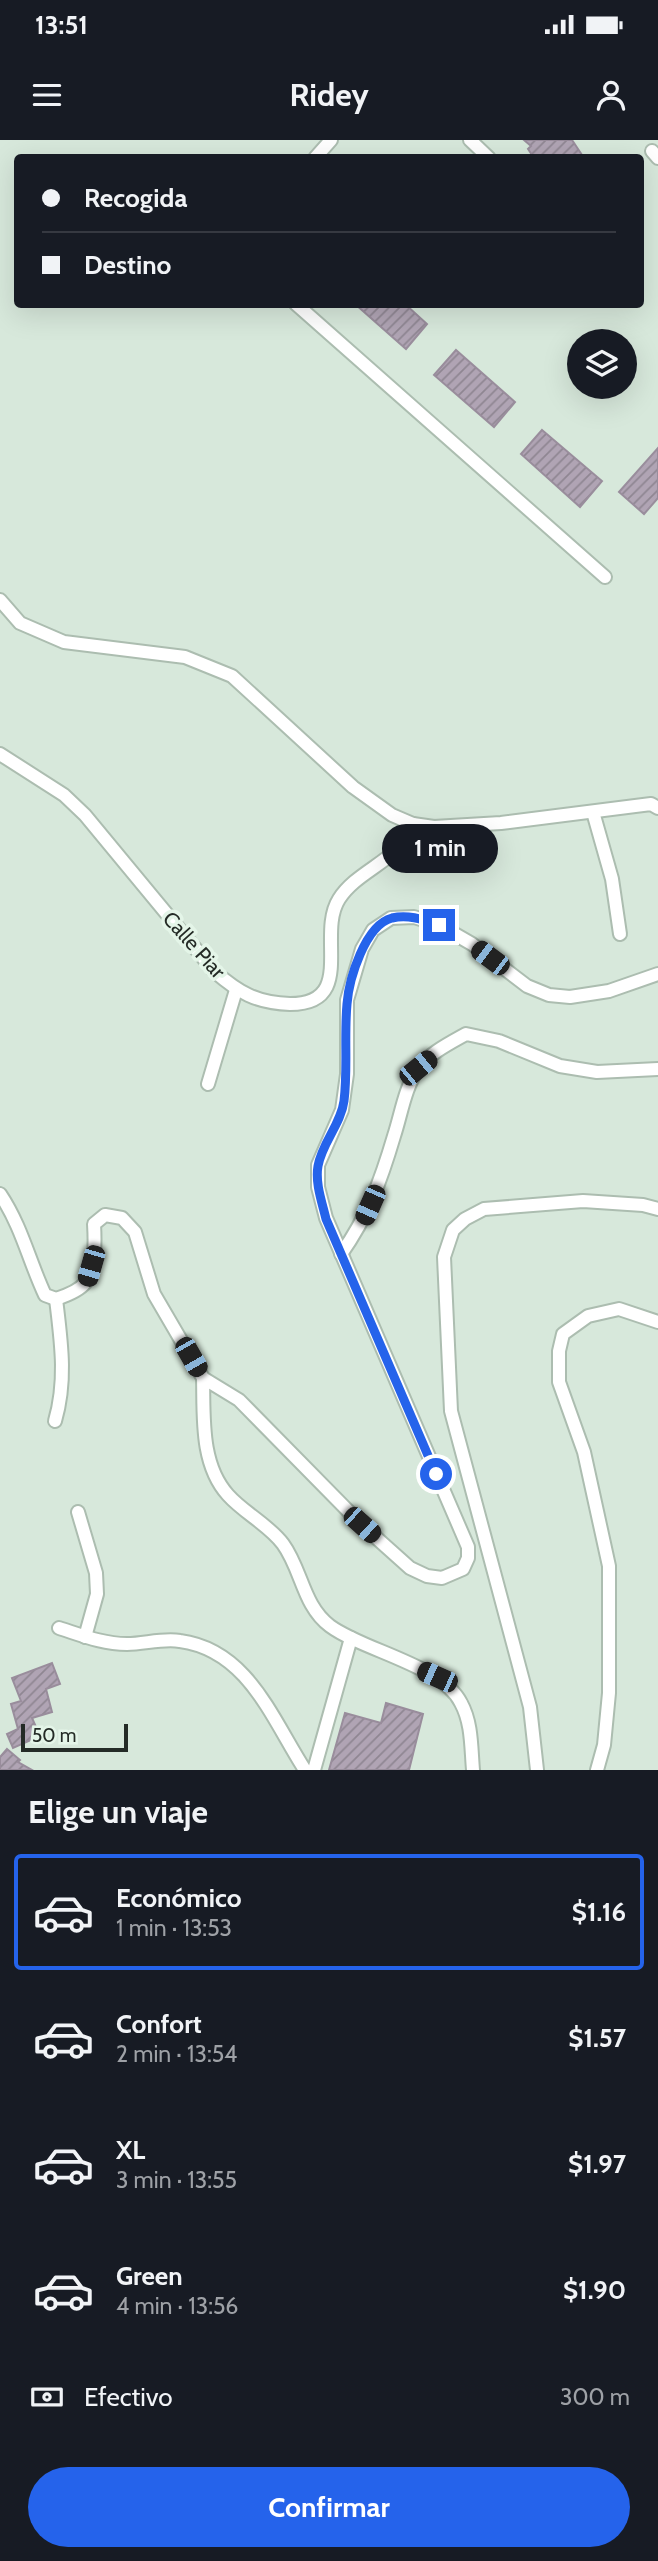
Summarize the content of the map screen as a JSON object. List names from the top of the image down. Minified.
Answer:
{"streets":{"street":["Calle Piar"]},"scale_bar":"50 m","page":{"status":"13:51","header":"Ridey","banner":["Recogida","Destino"],"bubble":"1 min","scale":"50 m","heading":"Elige un viaje","list":[{"name":"Económico","note":"1 min · 13:53","value":"$1.16"},{"name":"Confort","note":"2 min · 13:54","value":"$1.57"},{"name":"XL","note":"3 min · 13:55","value":"$1.97"},{"name":"Green","note":"4 min · 13:56","value":"$1.90"}],"pay":["Efectivo","300 m"],"buttons":"Confirmar"}}
